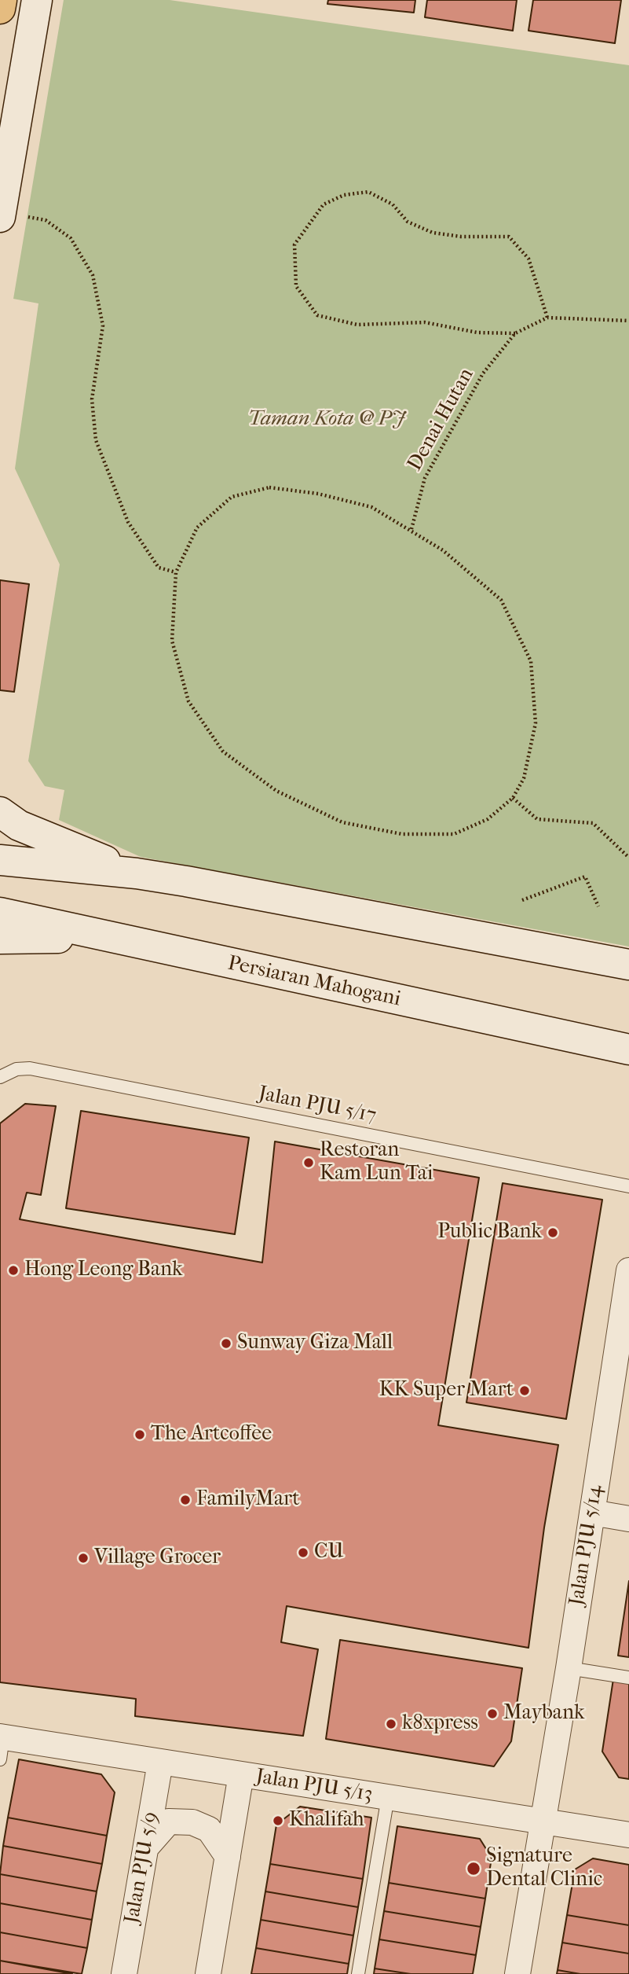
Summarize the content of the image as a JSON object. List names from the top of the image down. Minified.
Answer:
{"streets":{"main road":["Persiaran Mahogani"],"street":["Jalan PJU 5/14","Jalan PJU 5/13","Jalan PJU 5/9"],"lane":["Jalan PJU 5/17"],"path":["Denai Hutan"]},"crossings":[["Jalan PJU 5/14","Jalan PJU 5/13"],["Jalan PJU 5/13","Jalan PJU 5/9"]],"parks":["Taman Kota @ PJ"],"places":["Restoran Kam Lun Tai","Public Bank","Hong Leong Bank","Sunway Giza Mall","KK Super Mart","The Artcoffee","FamilyMart","CU","Village Grocer","Maybank","k8xpress","Khalifah","Signature Dental Clinic"]}
